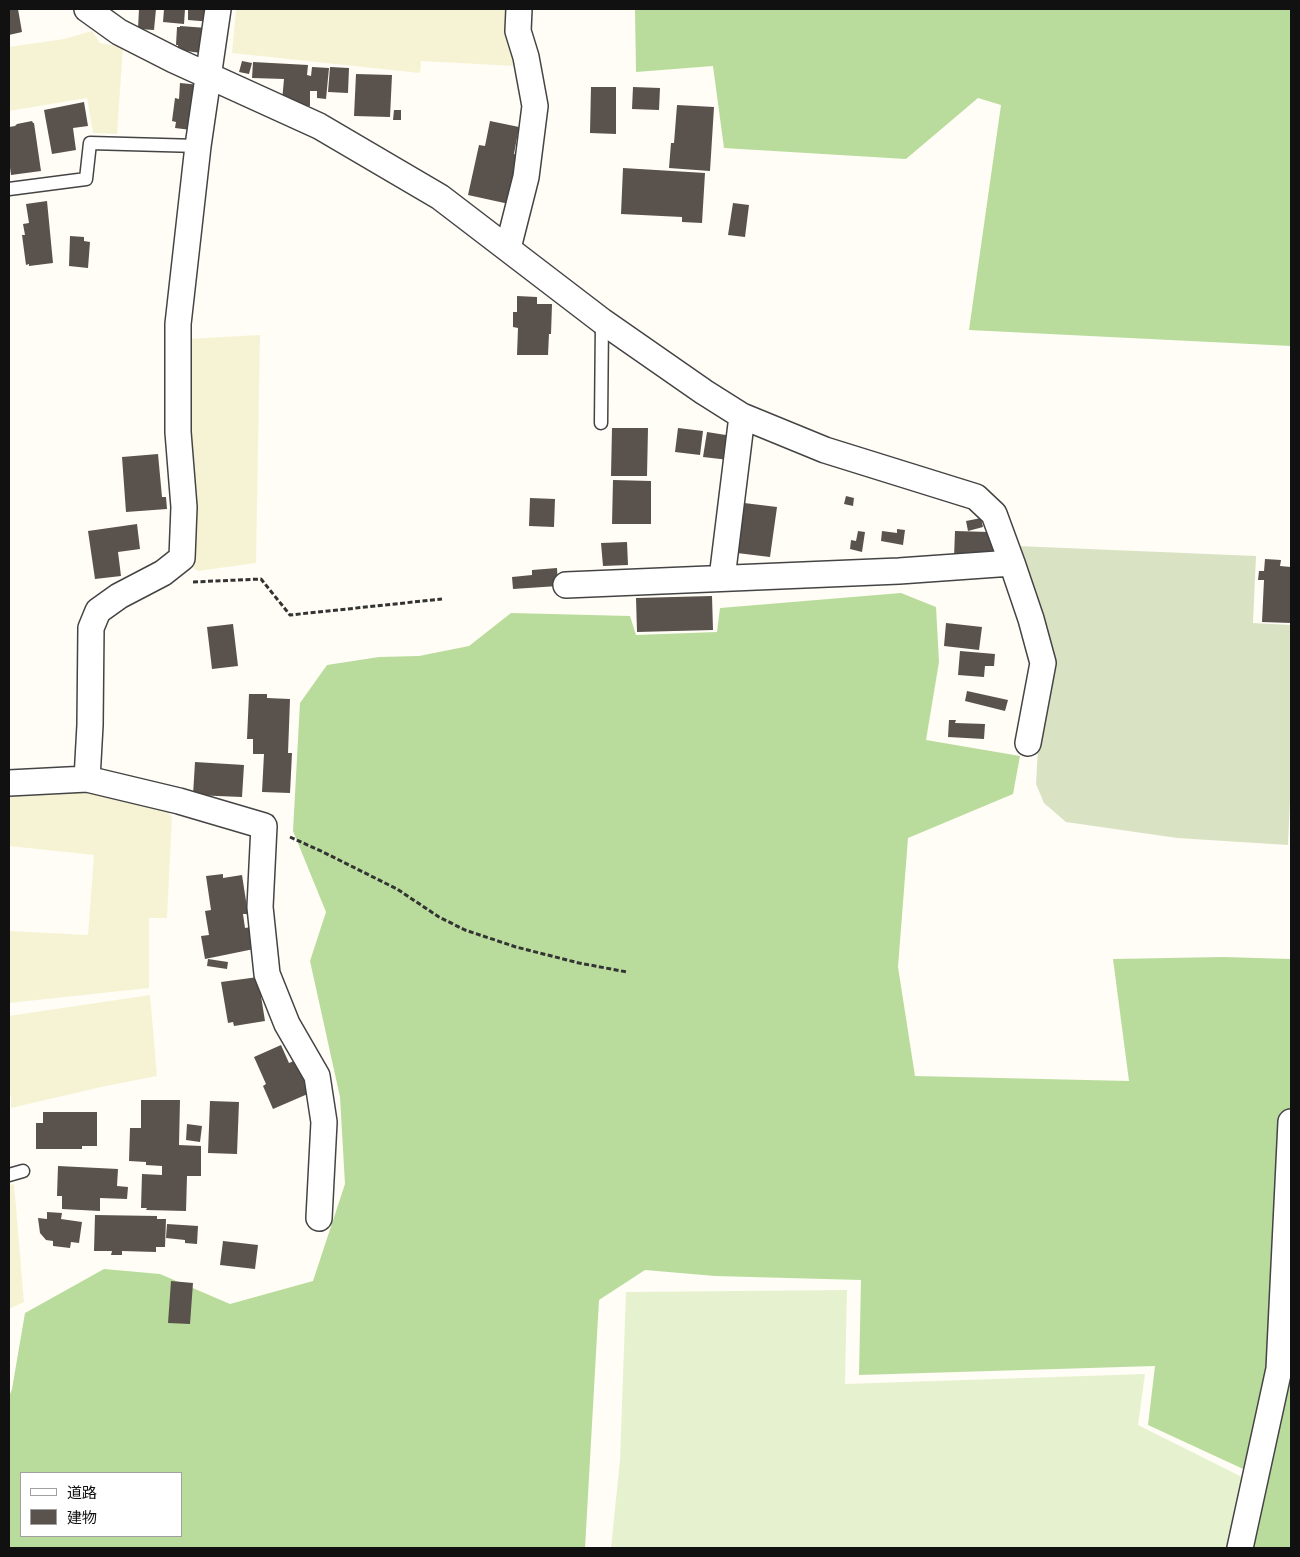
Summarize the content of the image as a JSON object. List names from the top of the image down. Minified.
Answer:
{"legend":["道路","建物"]}
